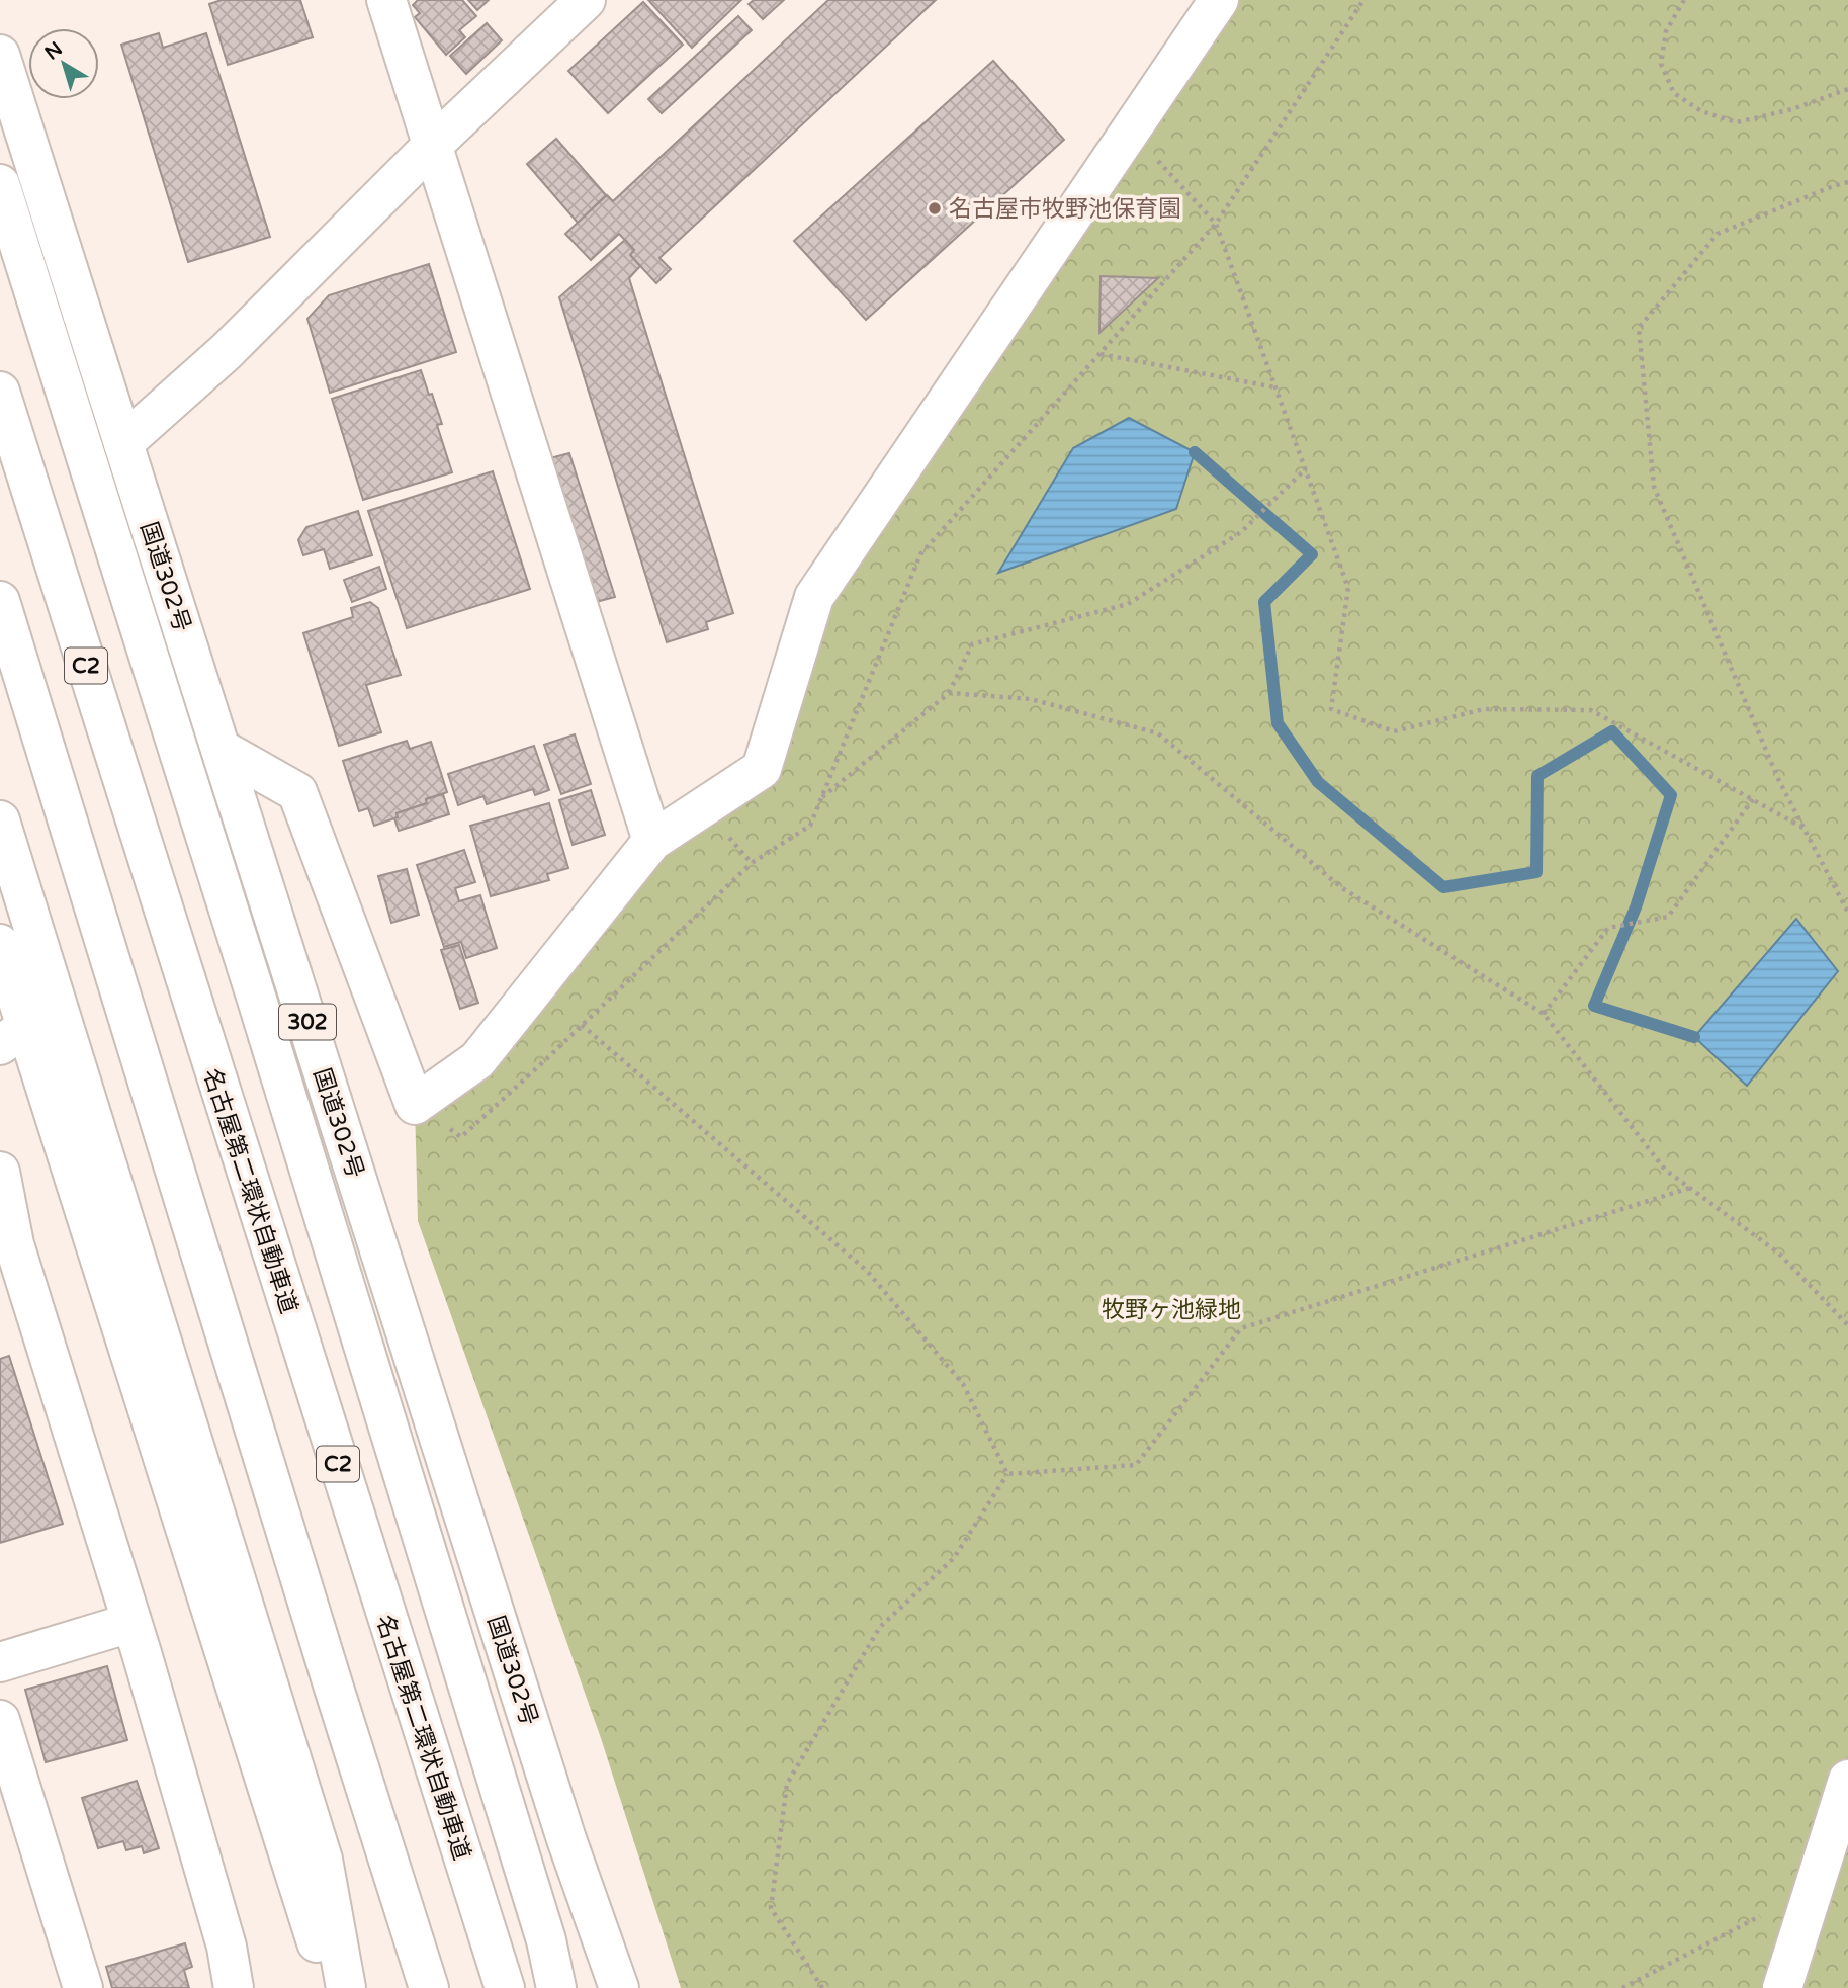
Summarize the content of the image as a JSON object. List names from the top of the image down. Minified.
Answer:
{"streets":{"main road":["国道302号","C2","302","名古屋第二環状自動車道"]},"parks":["牧野ヶ池緑地"],"places":["名古屋市牧野池保育園"],"north":"top left"}
